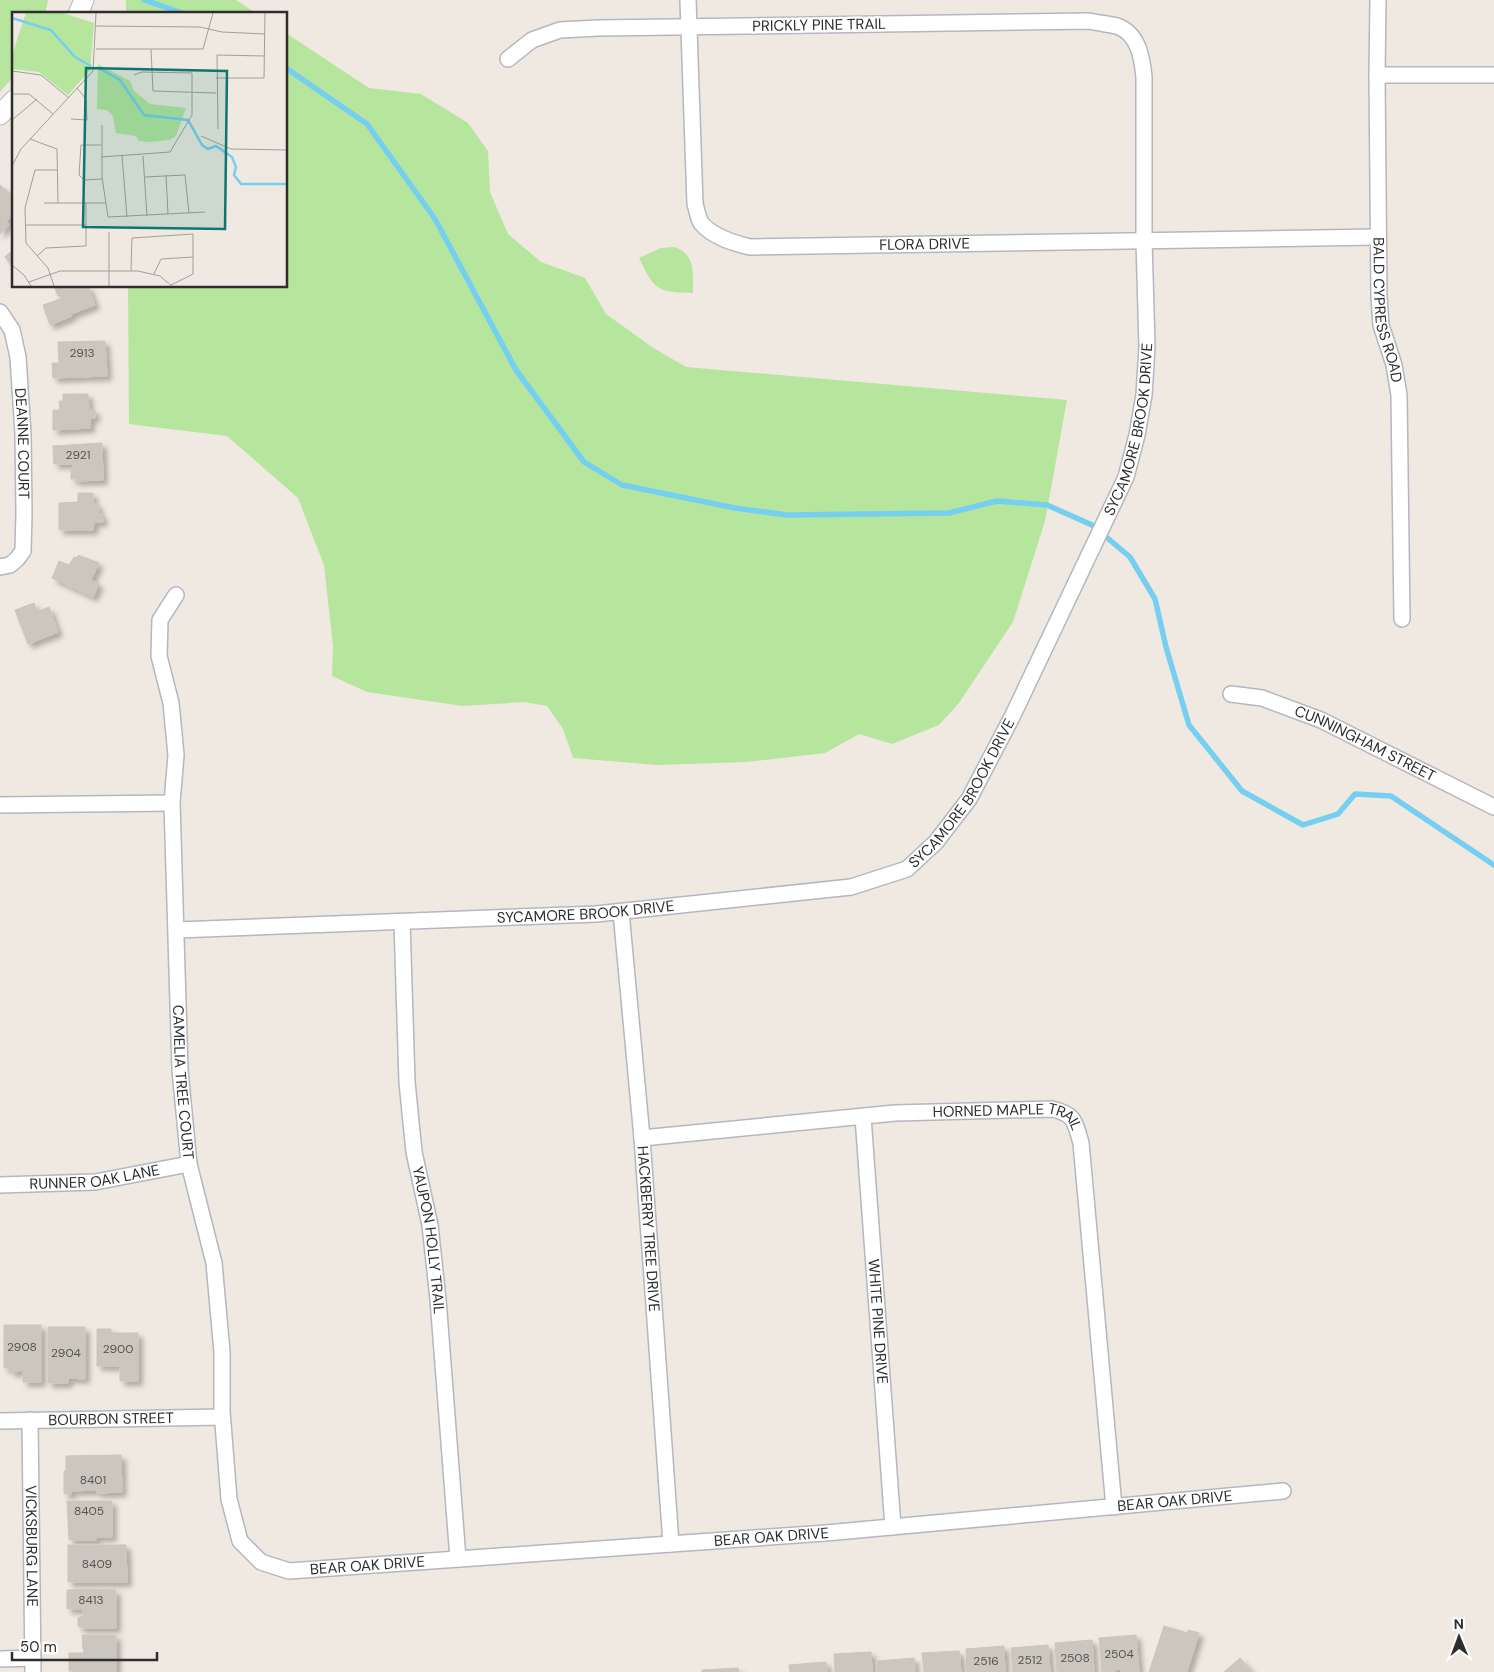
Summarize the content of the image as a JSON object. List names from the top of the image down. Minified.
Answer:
{"streets":{"street":["PRICKLY PINE TRAIL","FLORA DRIVE","BALD CYPRESS ROAD","SYCAMORE BROOK DRIVE","DEANNE COURT","CUNNINGHAM STREET","CAMELIA TREE COURT","HORNED MAPLE TRAIL","RUNNER OAK LANE","HACKBERRY TREE DRIVE","YAUPON HOLLY TRAIL","WHITE PINE DRIVE","BOURBON STREET","BEAR OAK DRIVE","VICKSBURG LANE"]},"crossings":[["PRICKLY PINE TRAIL","FLORA DRIVE"],["PRICKLY PINE TRAIL","SYCAMORE BROOK DRIVE"],["FLORA DRIVE","BALD CYPRESS ROAD"],["FLORA DRIVE","SYCAMORE BROOK DRIVE"],["SYCAMORE BROOK DRIVE","CAMELIA TREE COURT"],["SYCAMORE BROOK DRIVE","HACKBERRY TREE DRIVE"],["SYCAMORE BROOK DRIVE","YAUPON HOLLY TRAIL"],["CAMELIA TREE COURT","RUNNER OAK LANE"],["CAMELIA TREE COURT","BOURBON STREET"],["CAMELIA TREE COURT","BEAR OAK DRIVE"],["HORNED MAPLE TRAIL","HACKBERRY TREE DRIVE"],["HORNED MAPLE TRAIL","WHITE PINE DRIVE"],["HORNED MAPLE TRAIL","BEAR OAK DRIVE"],["HACKBERRY TREE DRIVE","BEAR OAK DRIVE"],["YAUPON HOLLY TRAIL","BEAR OAK DRIVE"],["WHITE PINE DRIVE","BEAR OAK DRIVE"],["BOURBON STREET","VICKSBURG LANE"]],"house_numbers":["2913","2921","2908","2900","2904","8401","8405","8409","8413","2504","2508","2512","2516"],"scale_bar":"50 m","north":"top"}
